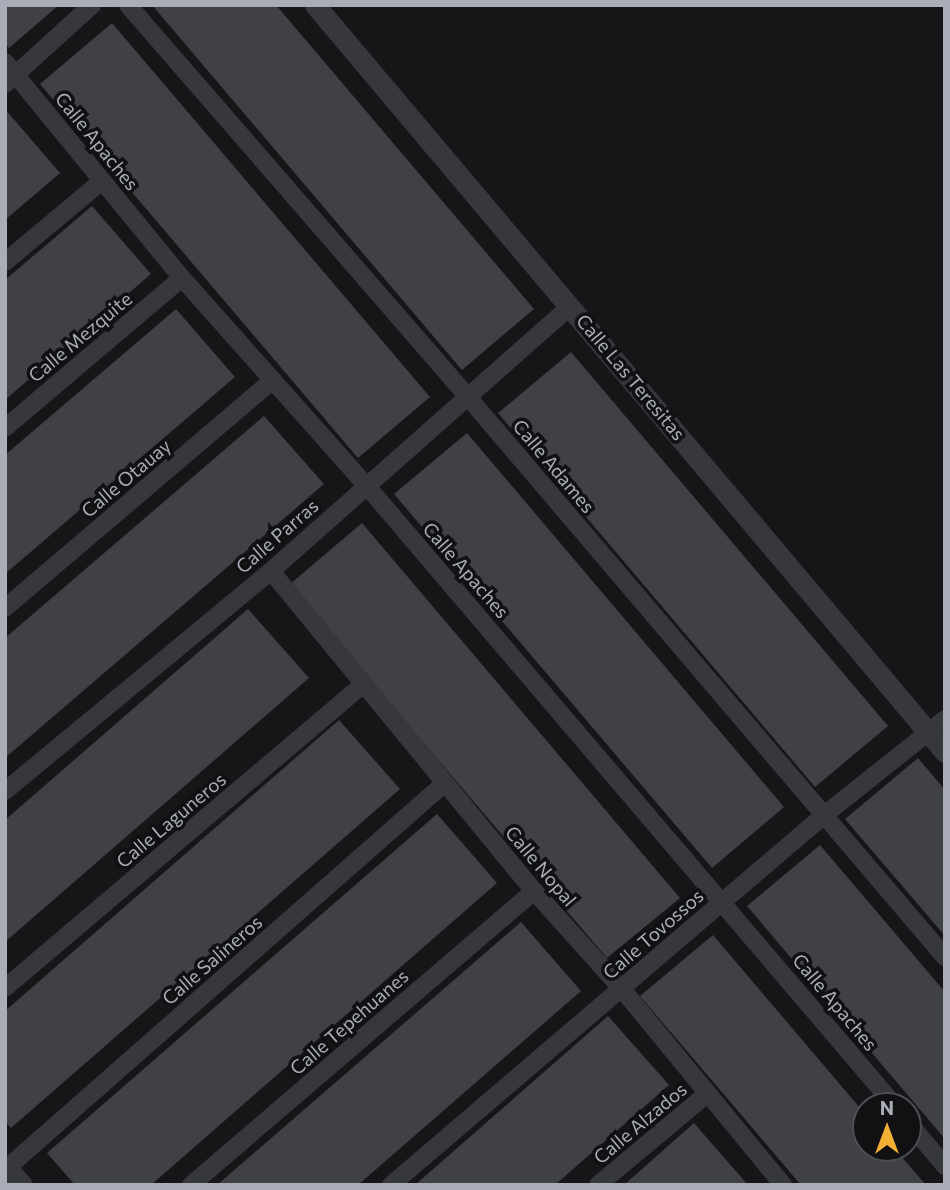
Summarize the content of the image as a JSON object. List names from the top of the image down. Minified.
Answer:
{"streets":{"street":["Calle Apaches","Calle Mezquite","Calle Las Teresitas","Calle Adames","Calle Otauay","Calle Parras","Calle Laguneros","Calle Nopal","Calle Tovossos","Calle Salineros","Calle Tepehuanes","Calle Alzados"]},"crossings":[["Calle Apaches","Calle Mezquite"],["Calle Apaches","Calle Otauay"],["Calle Apaches","Calle Parras"],["Calle Apaches","Calle Tovossos"],["Calle Las Teresitas","Calle Parras"],["Calle Las Teresitas","Calle Tovossos"],["Calle Adames","Calle Parras"],["Calle Adames","Calle Tovossos"],["Calle Parras","Calle Nopal"],["Calle Laguneros","Calle Nopal"],["Calle Nopal","Calle Tovossos"],["Calle Nopal","Calle Salineros"],["Calle Nopal","Calle Tepehuanes"],["Calle Nopal","Calle Alzados"]],"north":"top"}
